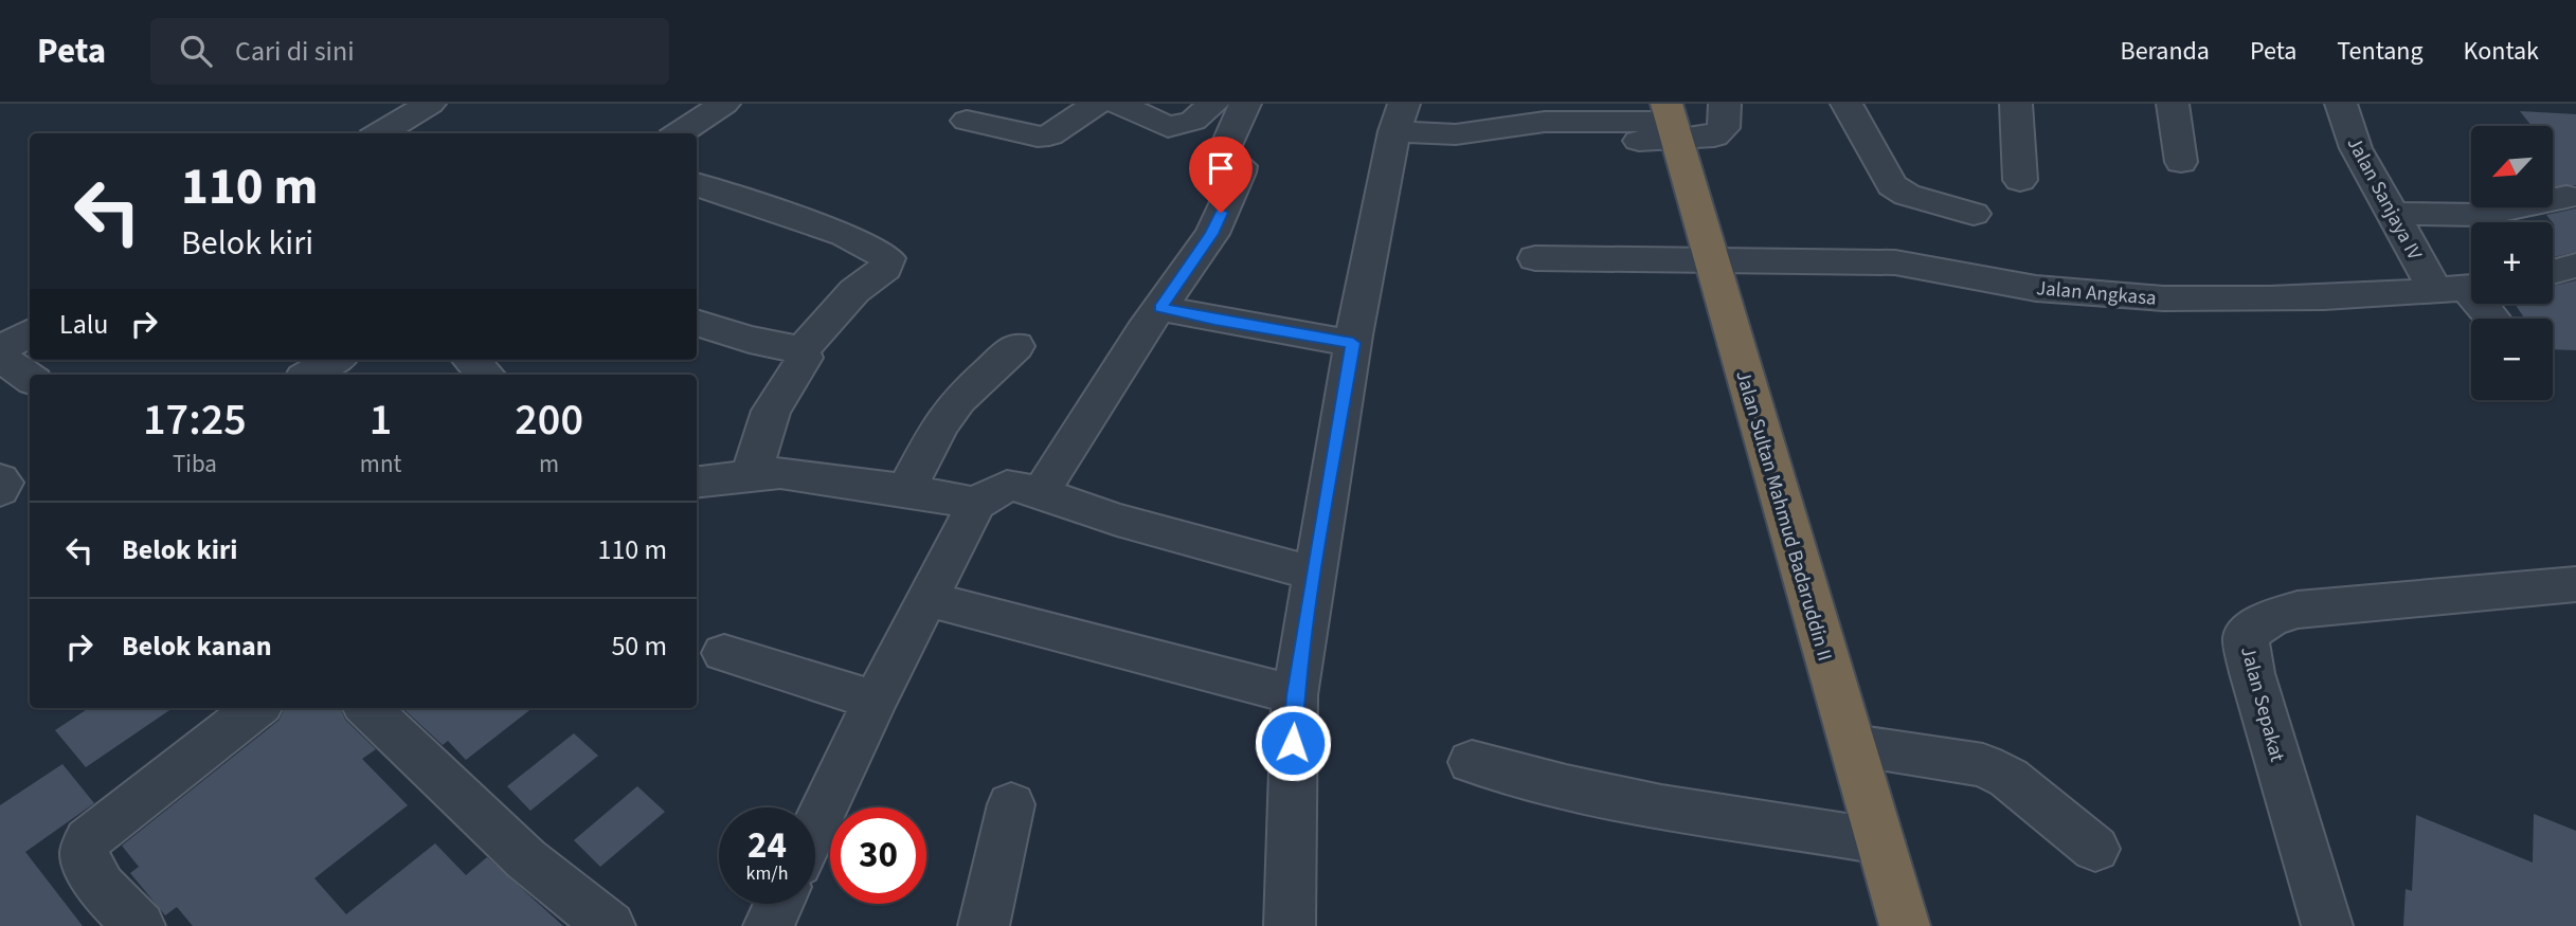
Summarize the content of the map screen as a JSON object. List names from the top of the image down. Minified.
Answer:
{"streets":{"highway":["Jalan Sultan Mahmud Badaruddin II"],"street":["Jalan Sanjaya IV","Jalan Angkasa","Jalan Sepakat"]},"crossings":[["Jalan Sanjaya IV","Jalan Angkasa"],["Jalan Angkasa","Jalan Sultan Mahmud Badaruddin II"]],"north":"bottom left","page":{"header":"Peta","search":"Cari di sini","nav":["Beranda","Peta","Tentang","Kontak"],"map_buttons":["+","−"],"turn":["110 m","Belok kiri"],"then":"Lalu","eta":["17:25","Tiba","1","mnt","200","m"],"list":[{"name":"Belok kiri","value":"110 m"},{"name":"Belok kanan","value":"50 m"}],"speed":"24 km/h","limit":"30"}}
